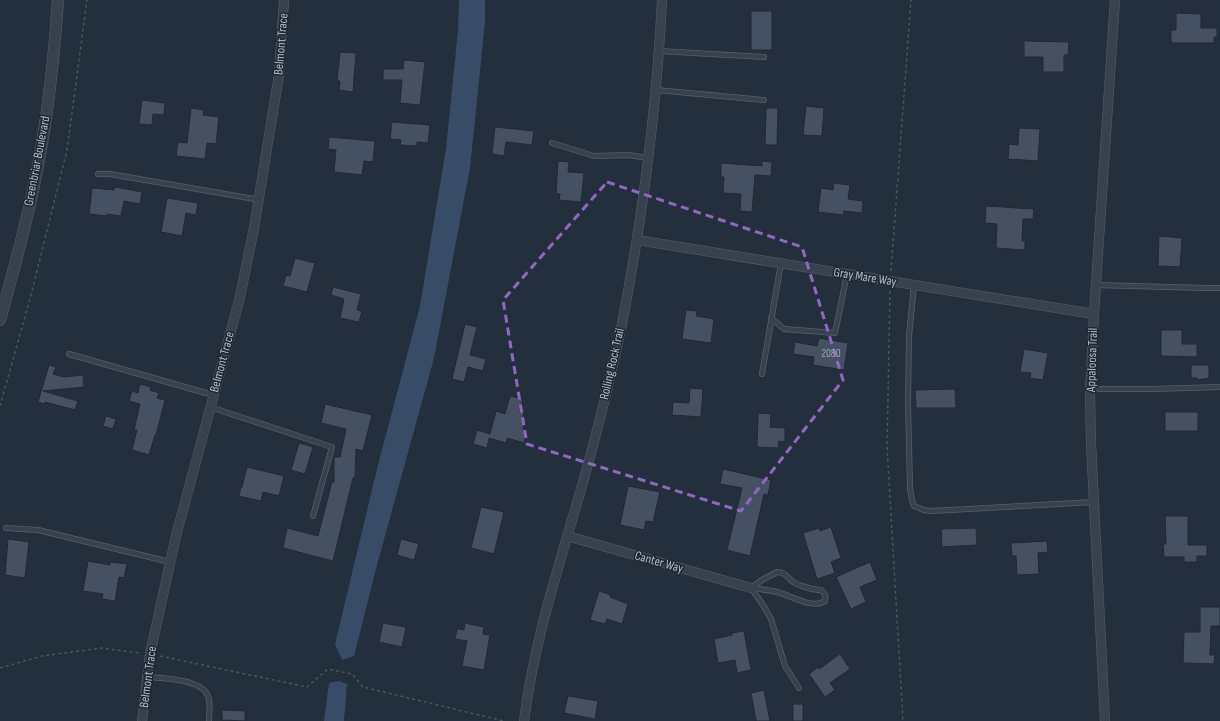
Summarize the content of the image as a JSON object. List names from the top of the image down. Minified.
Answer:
{"streets":{"street":["Belmont Trace","Greenbriar Boulevard","Gray Mare Way","Appaloosa Trail","Rolling Rock Trail","Canter Way"]},"crossings":[["Gray Mare Way","Appaloosa Trail"],["Gray Mare Way","Rolling Rock Trail"],["Rolling Rock Trail","Canter Way"]],"house_numbers":["2080"]}
